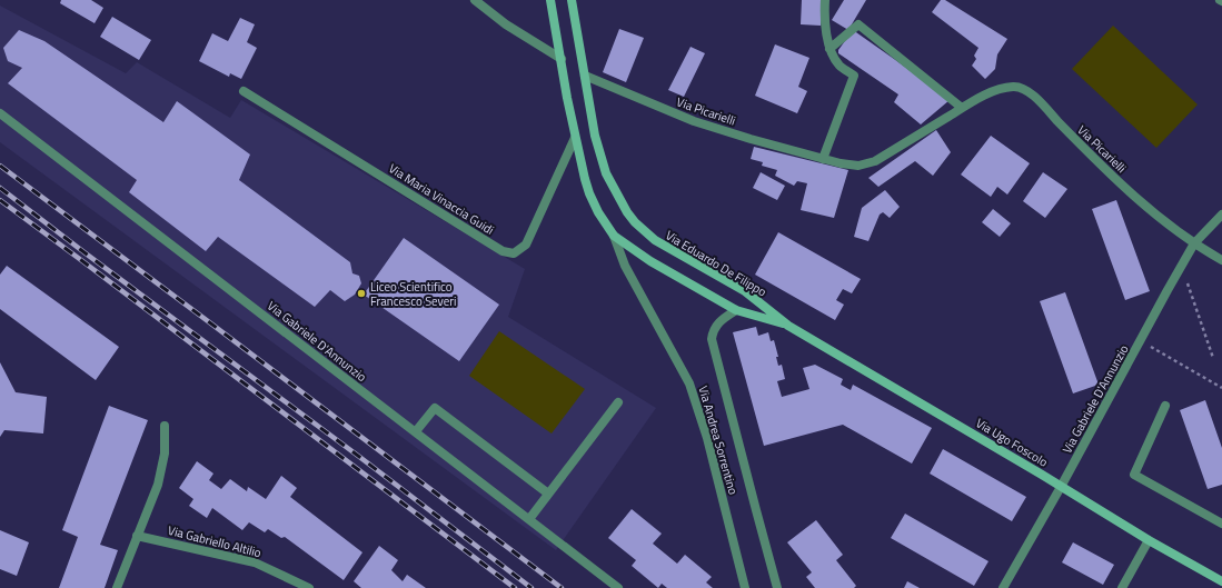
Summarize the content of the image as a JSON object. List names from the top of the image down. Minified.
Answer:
{"streets":{"street":["Via Picarielli","Via Maria Vinaccia Guidi","Via Eduardo De Filippo","Via Gabriele D'Annunzio","Via Andrea Sorrentino","Via Ugo Foscolo","Via Gabriello Altilio"]},"crossings":[["Via Picarielli","Via Eduardo De Filippo"],["Via Picarielli","Via Gabriele D'Annunzio"],["Via Maria Vinaccia Guidi","Via Eduardo De Filippo"],["Via Eduardo De Filippo","Via Andrea Sorrentino"],["Via Eduardo De Filippo","Via Ugo Foscolo"],["Via Gabriele D'Annunzio","Via Ugo Foscolo"]],"places":["Liceo Scientifico Francesco Severi"]}
